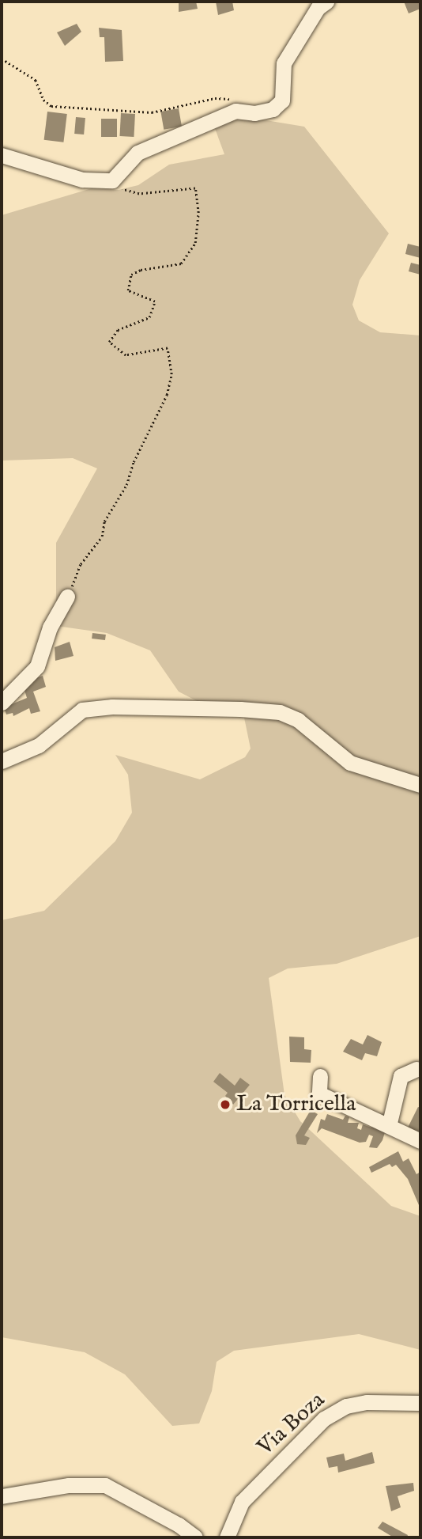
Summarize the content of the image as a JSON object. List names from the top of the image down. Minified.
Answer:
{"streets":{"street":["Via Boza"]},"places":["La Torricella"]}
